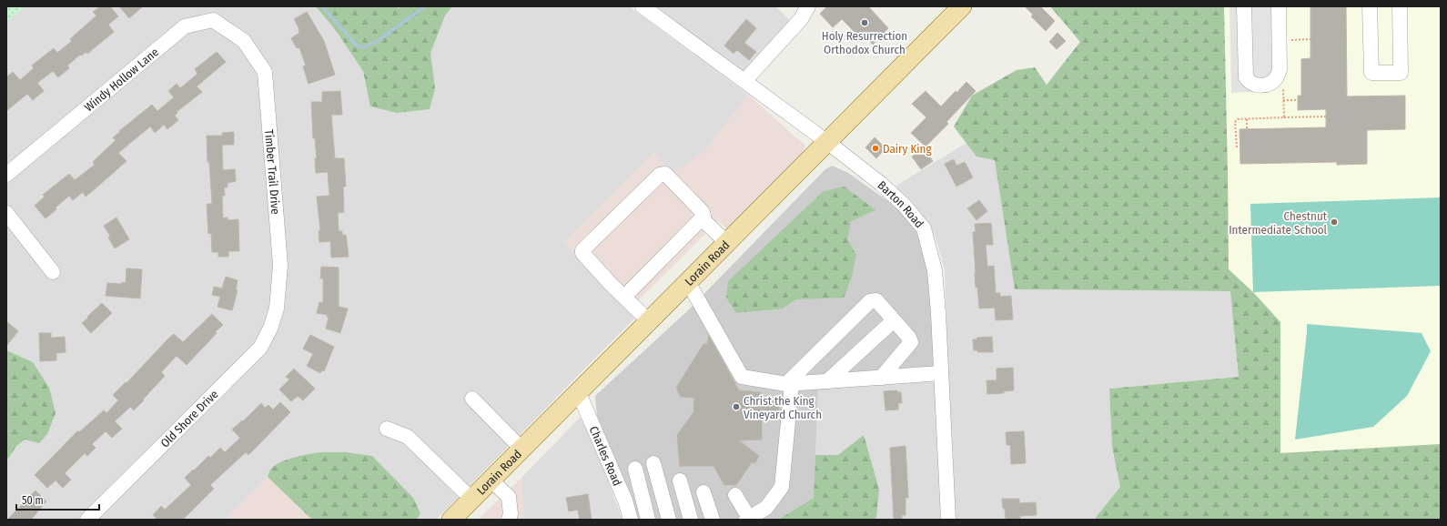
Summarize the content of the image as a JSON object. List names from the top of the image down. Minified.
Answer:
{"streets":{"main road":["Lorain Road"],"street":["Windy Hollow Lane","Timber Trail Drive","Barton Road","Old Shore Drive","Charles Road"]},"crossings":[["Windy Hollow Lane","Timber Trail Drive"],["Timber Trail Drive","Old Shore Drive"],["Barton Road","Lorain Road"],["Lorain Road","Charles Road"]],"places":["Holy Resurrection Orthodox Church","Dairy King","Chestnut Intermediate School","Christ the King Vineyard Church"],"scale_bar":"50 m"}
